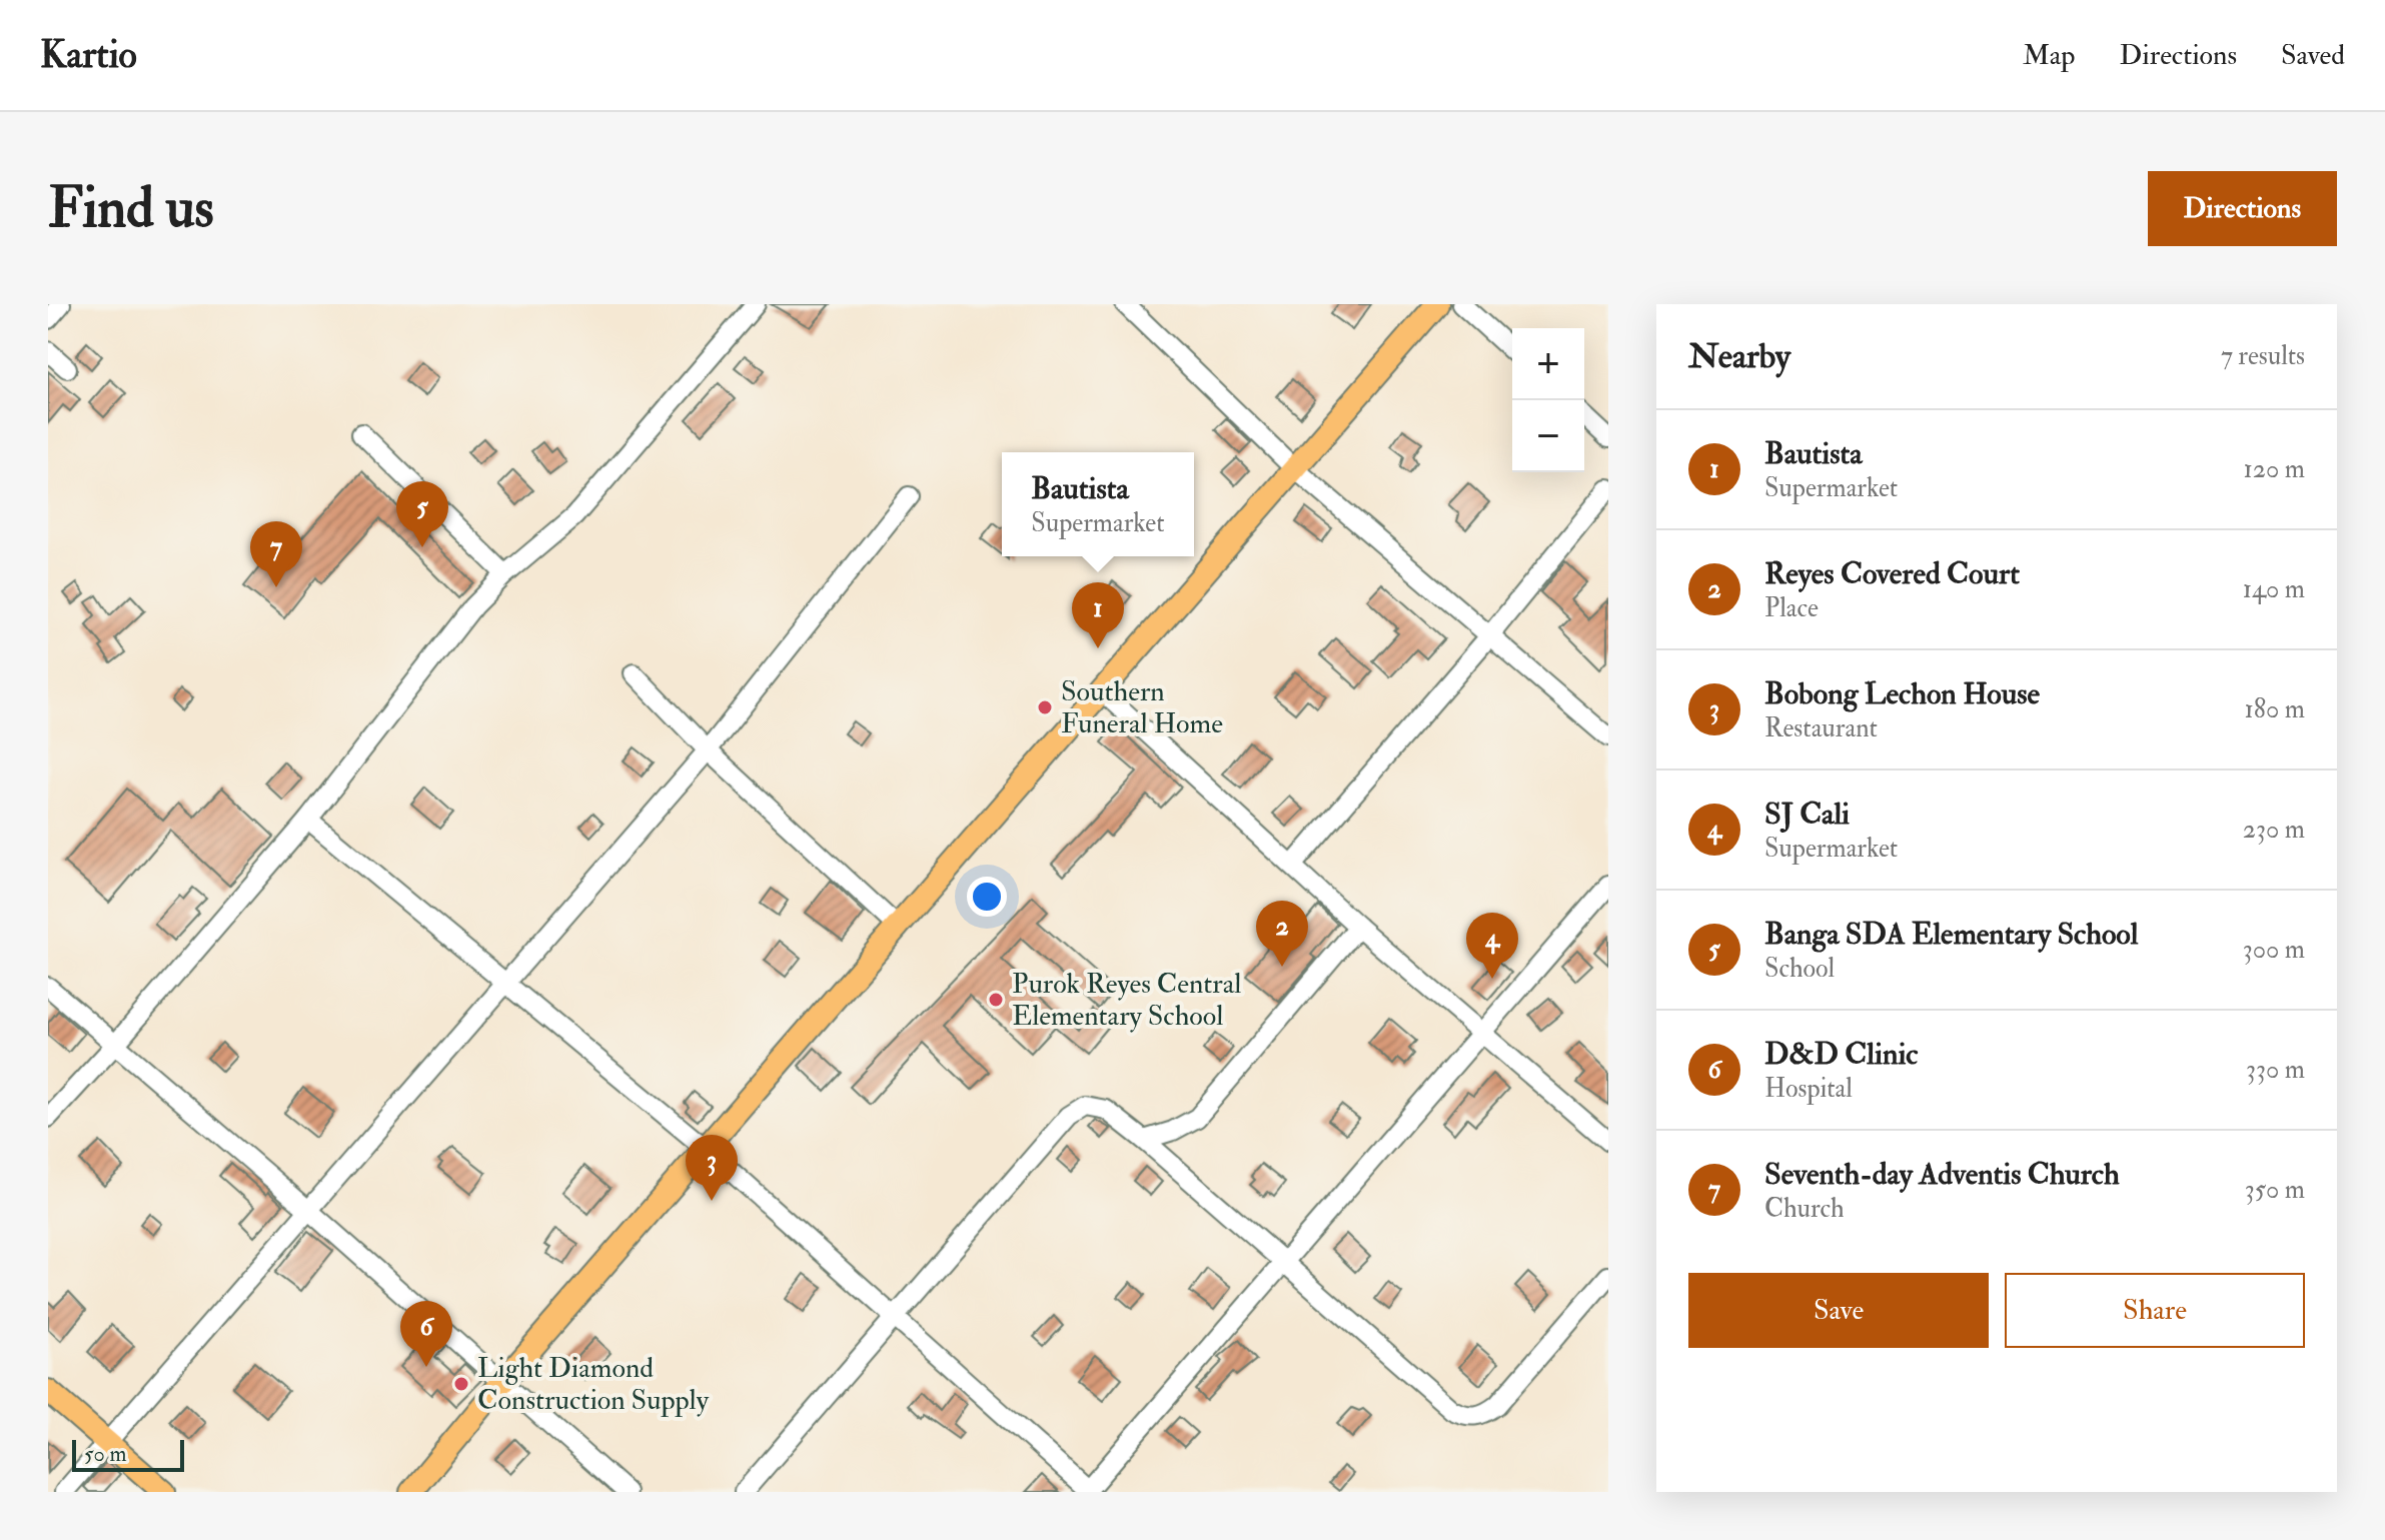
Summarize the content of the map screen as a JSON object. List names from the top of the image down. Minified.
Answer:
{"places":["Southern Funeral Home","Purok Reyes Central Elementary School","Light Diamond Construction Supply"],"scale_bar":"50 m","page":{"header":"Kartio","nav":["Map","Directions","Saved"],"buttons":["Directions",["Save","Share"]],"title":"Find us","heading":["Nearby","7 results"],"map_buttons":["+","−"],"list":[{"mark":"1","name":"Bautista","note":"Supermarket","value":"120 m"},{"mark":"2","name":"Reyes Covered Court","note":"Place","value":"140 m"},{"mark":"3","name":"Bobong Lechon House","note":"Restaurant","value":"180 m"},{"mark":"4","name":"SJ Cali","note":"Supermarket","value":"230 m"},{"mark":"5","name":"Banga SDA Elementary School","note":"School","value":"300 m"},{"mark":"6","name":"D&D Clinic","note":"Hospital","value":"330 m"},{"mark":"7","name":"Seventh-day Adventis Church","note":"Church","value":"350 m"}],"popup":["Bautista","Supermarket"],"pins":["5","7","1","2","4","3","6"],"scale":"50 m"}}
